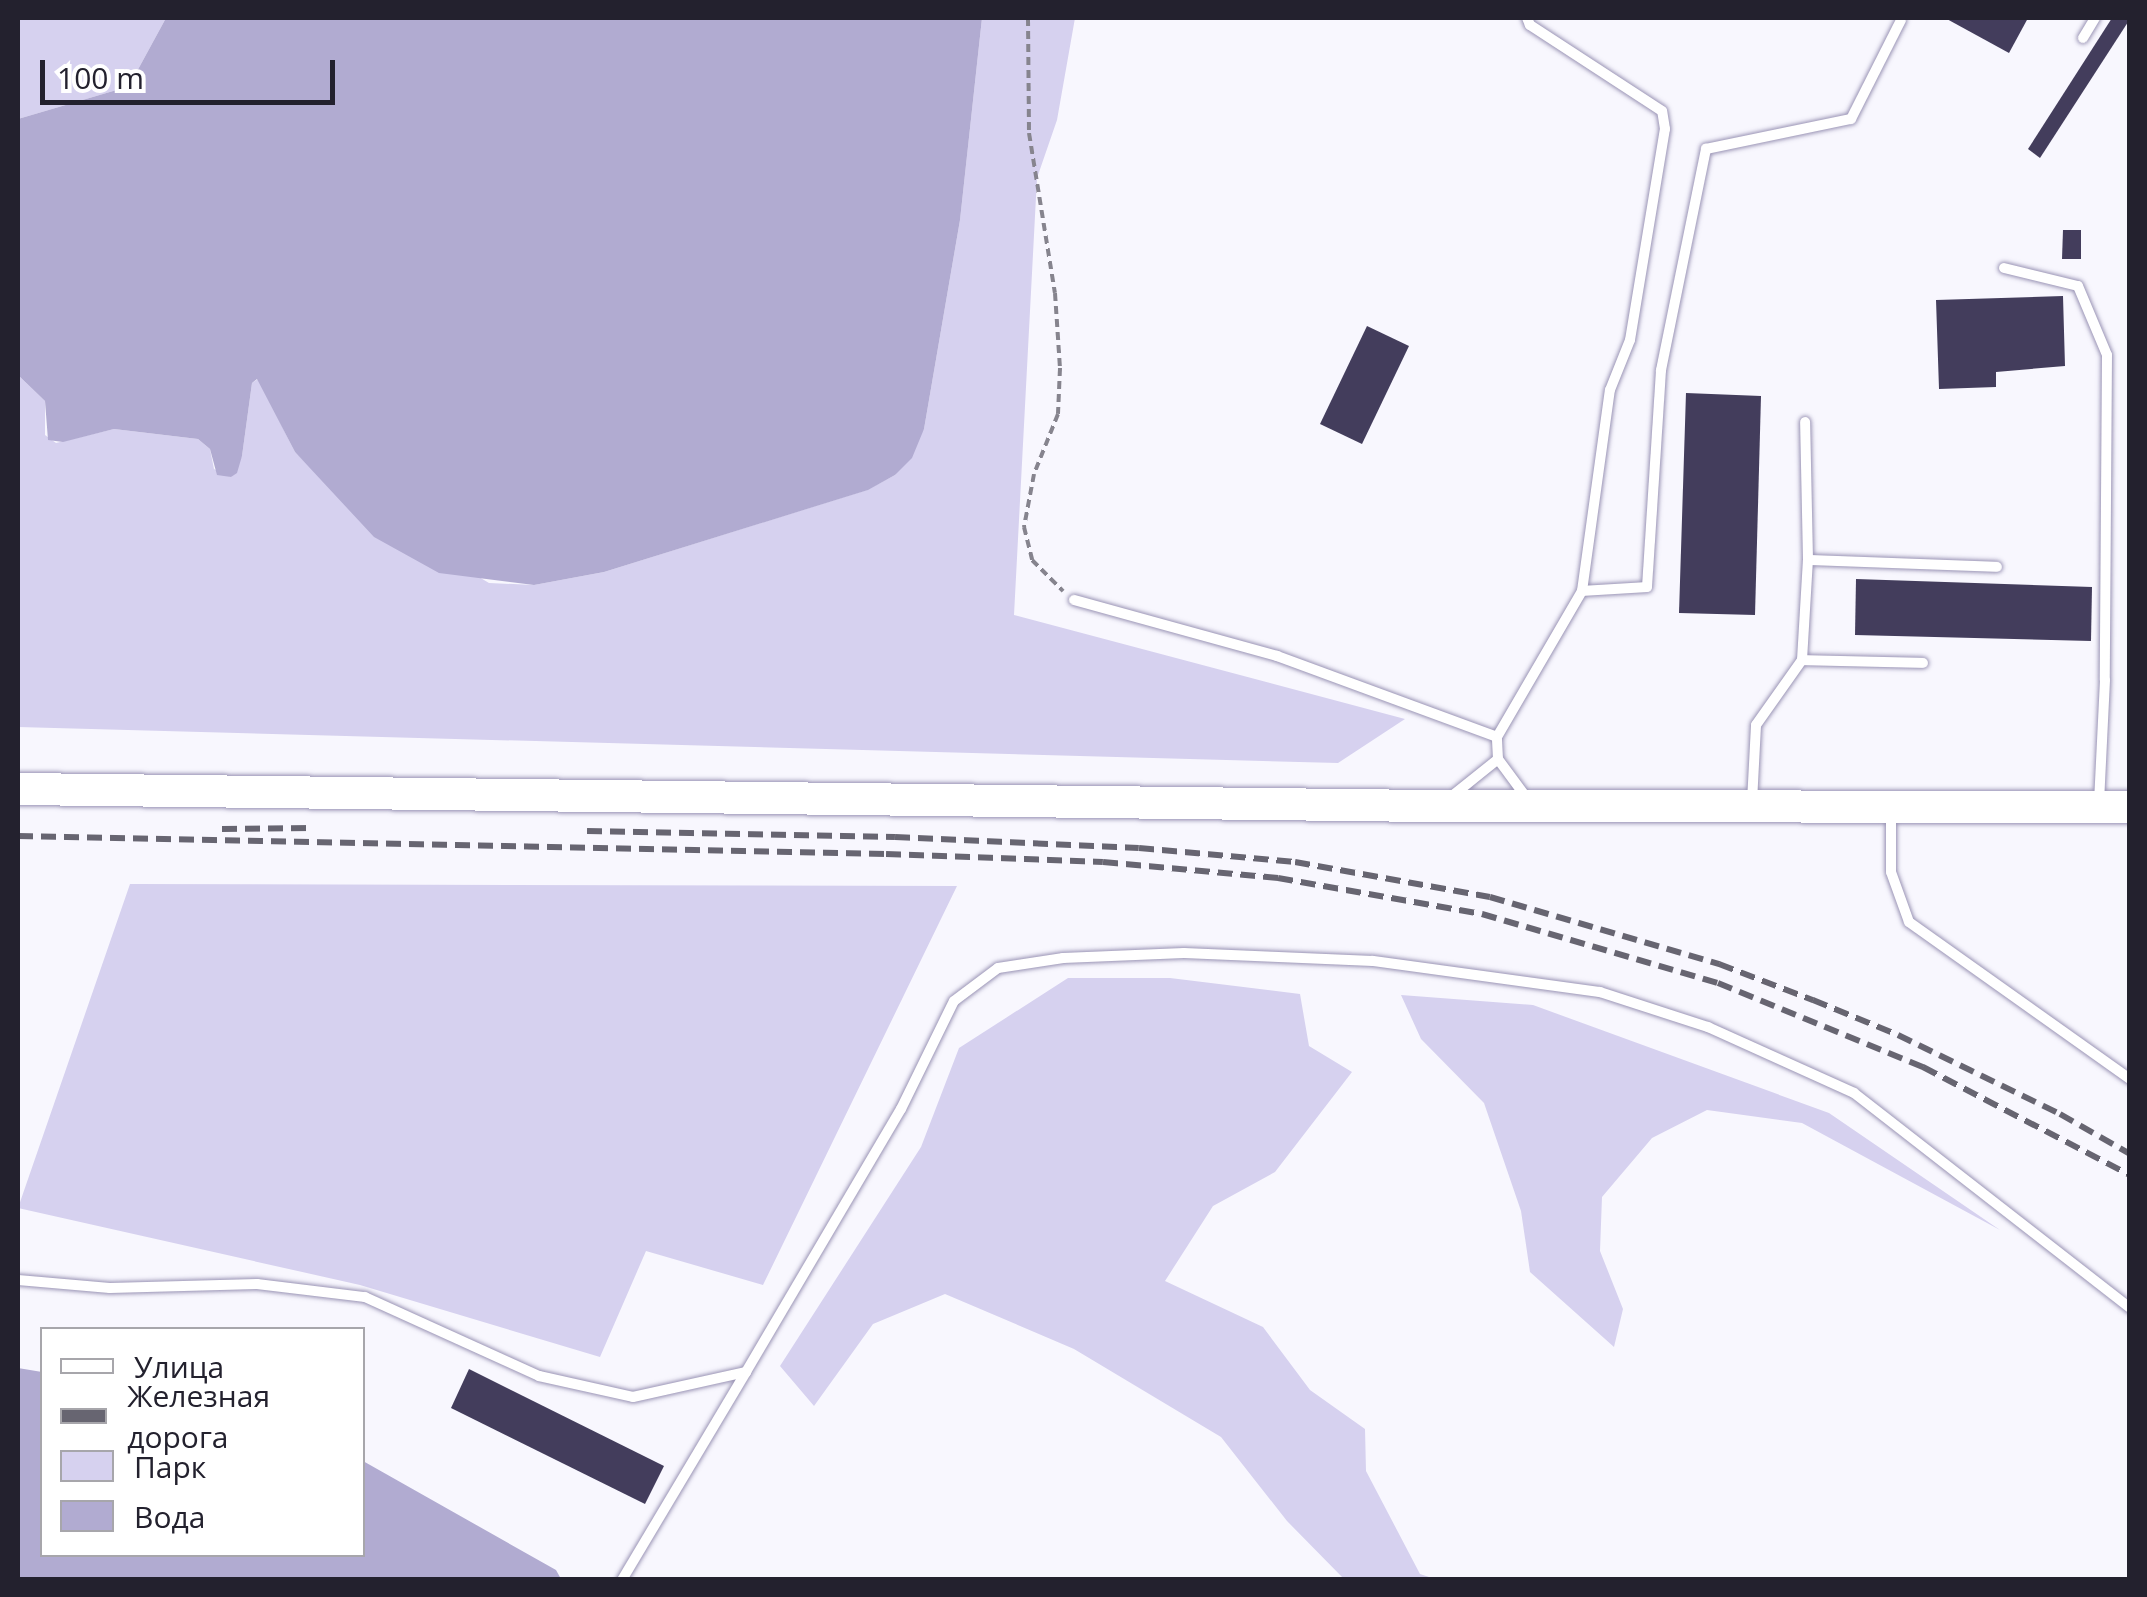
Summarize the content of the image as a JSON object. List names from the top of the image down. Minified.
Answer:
{"legend":["Улица","Железная дорога","Парк","Вода"],"scale_bar":"100 m"}
